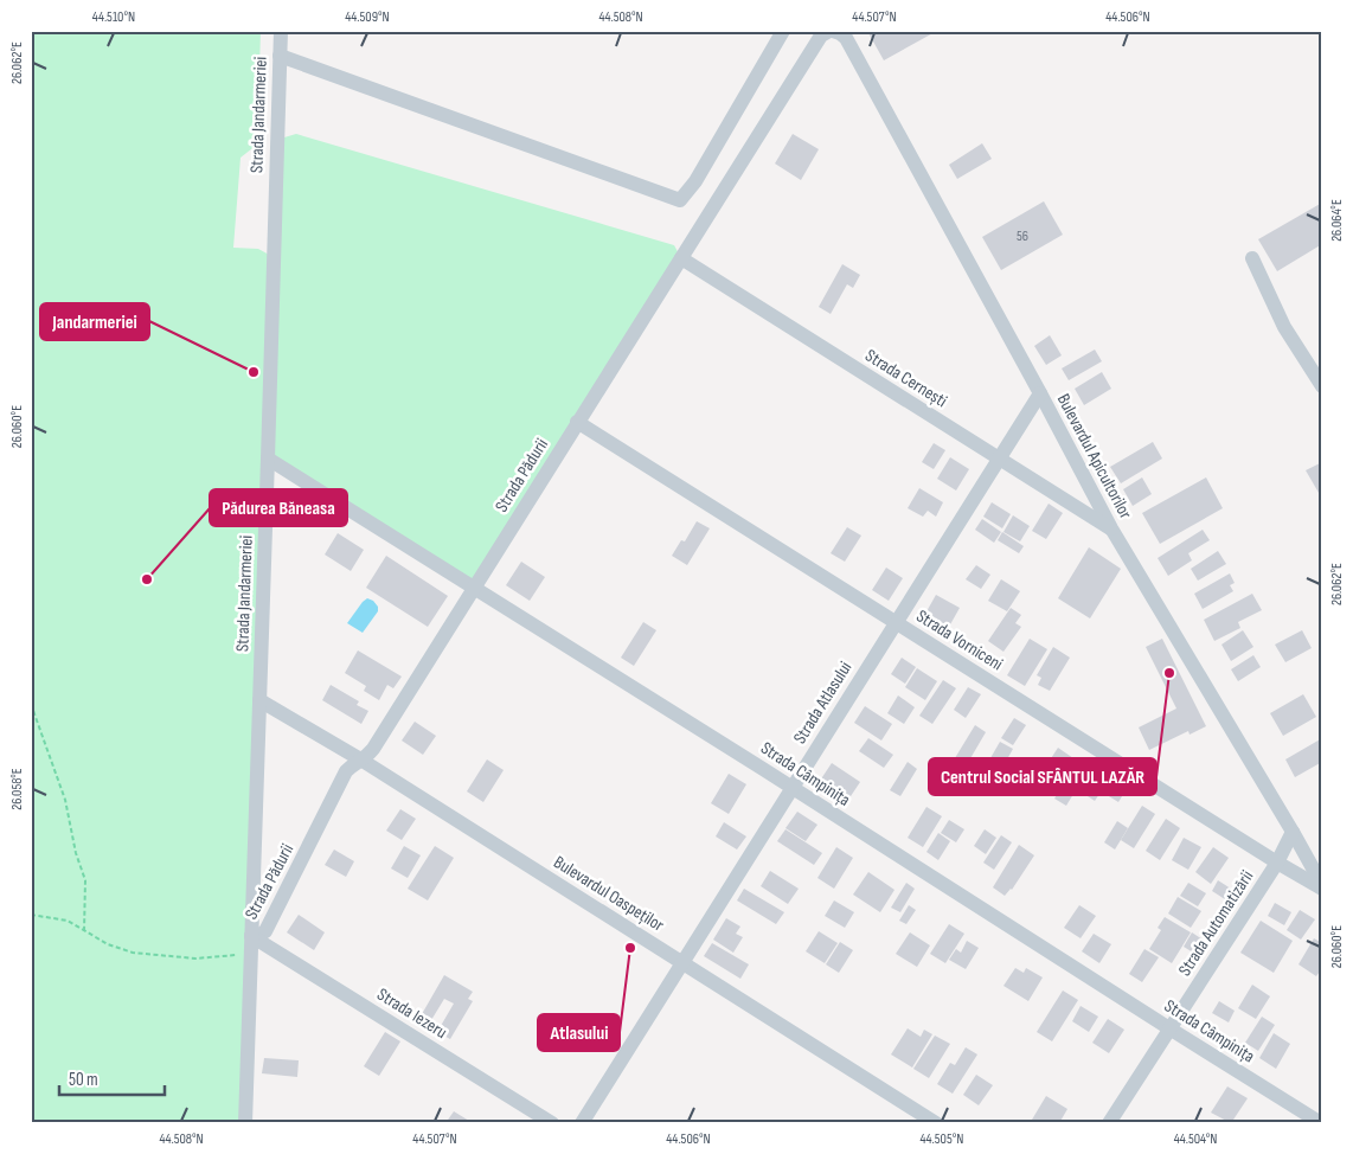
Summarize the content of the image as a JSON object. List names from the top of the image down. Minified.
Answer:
{"streets":{"street":["Strada Jandarmeriei","Strada Cernești","Bulevardul Apicultorilor","Strada Pădurii","Strada Vorniceni","Strada Atlasului","Strada Câmpinița","Bulevardul Oaspeților","Strada Automatizării","Strada Iezeru"]},"crossings":[["Strada Jandarmeriei","Strada Pădurii"],["Strada Jandarmeriei","Strada Câmpinița"],["Strada Jandarmeriei","Bulevardul Oaspeților"],["Strada Jandarmeriei","Strada Iezeru"],["Strada Cernești","Bulevardul Apicultorilor"],["Strada Cernești","Strada Pădurii"],["Strada Cernești","Strada Atlasului"],["Bulevardul Apicultorilor","Strada Pădurii"],["Bulevardul Apicultorilor","Strada Vorniceni"],["Bulevardul Apicultorilor","Strada Atlasului"],["Bulevardul Apicultorilor","Strada Automatizării"],["Strada Pădurii","Strada Vorniceni"],["Strada Pădurii","Strada Câmpinița"],["Strada Pădurii","Bulevardul Oaspeților"],["Strada Pădurii","Strada Iezeru"],["Strada Vorniceni","Strada Atlasului"],["Strada Vorniceni","Strada Automatizării"],["Strada Atlasului","Strada Câmpinița"],["Strada Atlasului","Bulevardul Oaspeților"],["Strada Câmpinița","Strada Automatizării"]],"places":["Jandarmeriei","Pădurea Băneasa","Centrul Social SFÂNTUL LAZĂR","Atlasului"],"house_numbers":["56"],"scale_bar":"50 m","coordinates":["44.510°N","44.509°N","44.508°N","44.507°N","44.506°N","26.062°E","26.064°E","26.060°E","26.058°E","44.505°N","44.504°N"]}
